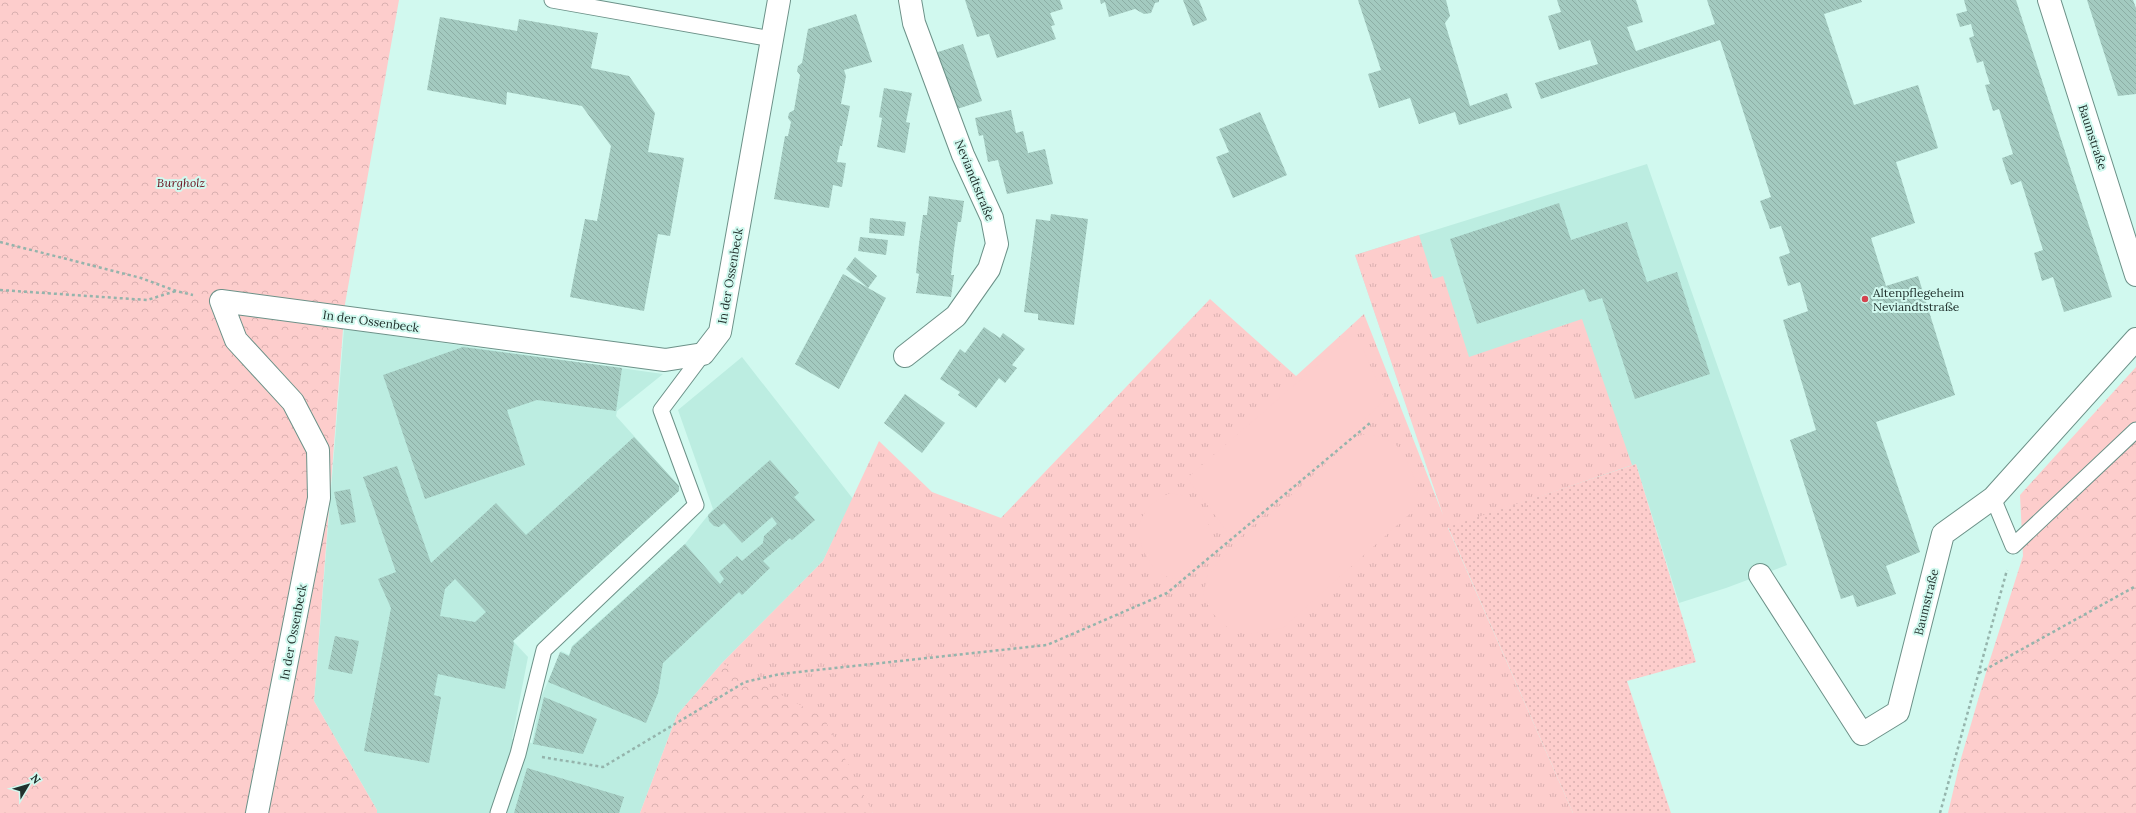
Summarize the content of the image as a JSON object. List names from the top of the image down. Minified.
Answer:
{"streets":{"street":["Baumstraße","Neviandtstraße","In der Ossenbeck"]},"parks":["Burgholz"],"places":["Altenpflegeheim Neviandtstraße"],"north":"top right"}
